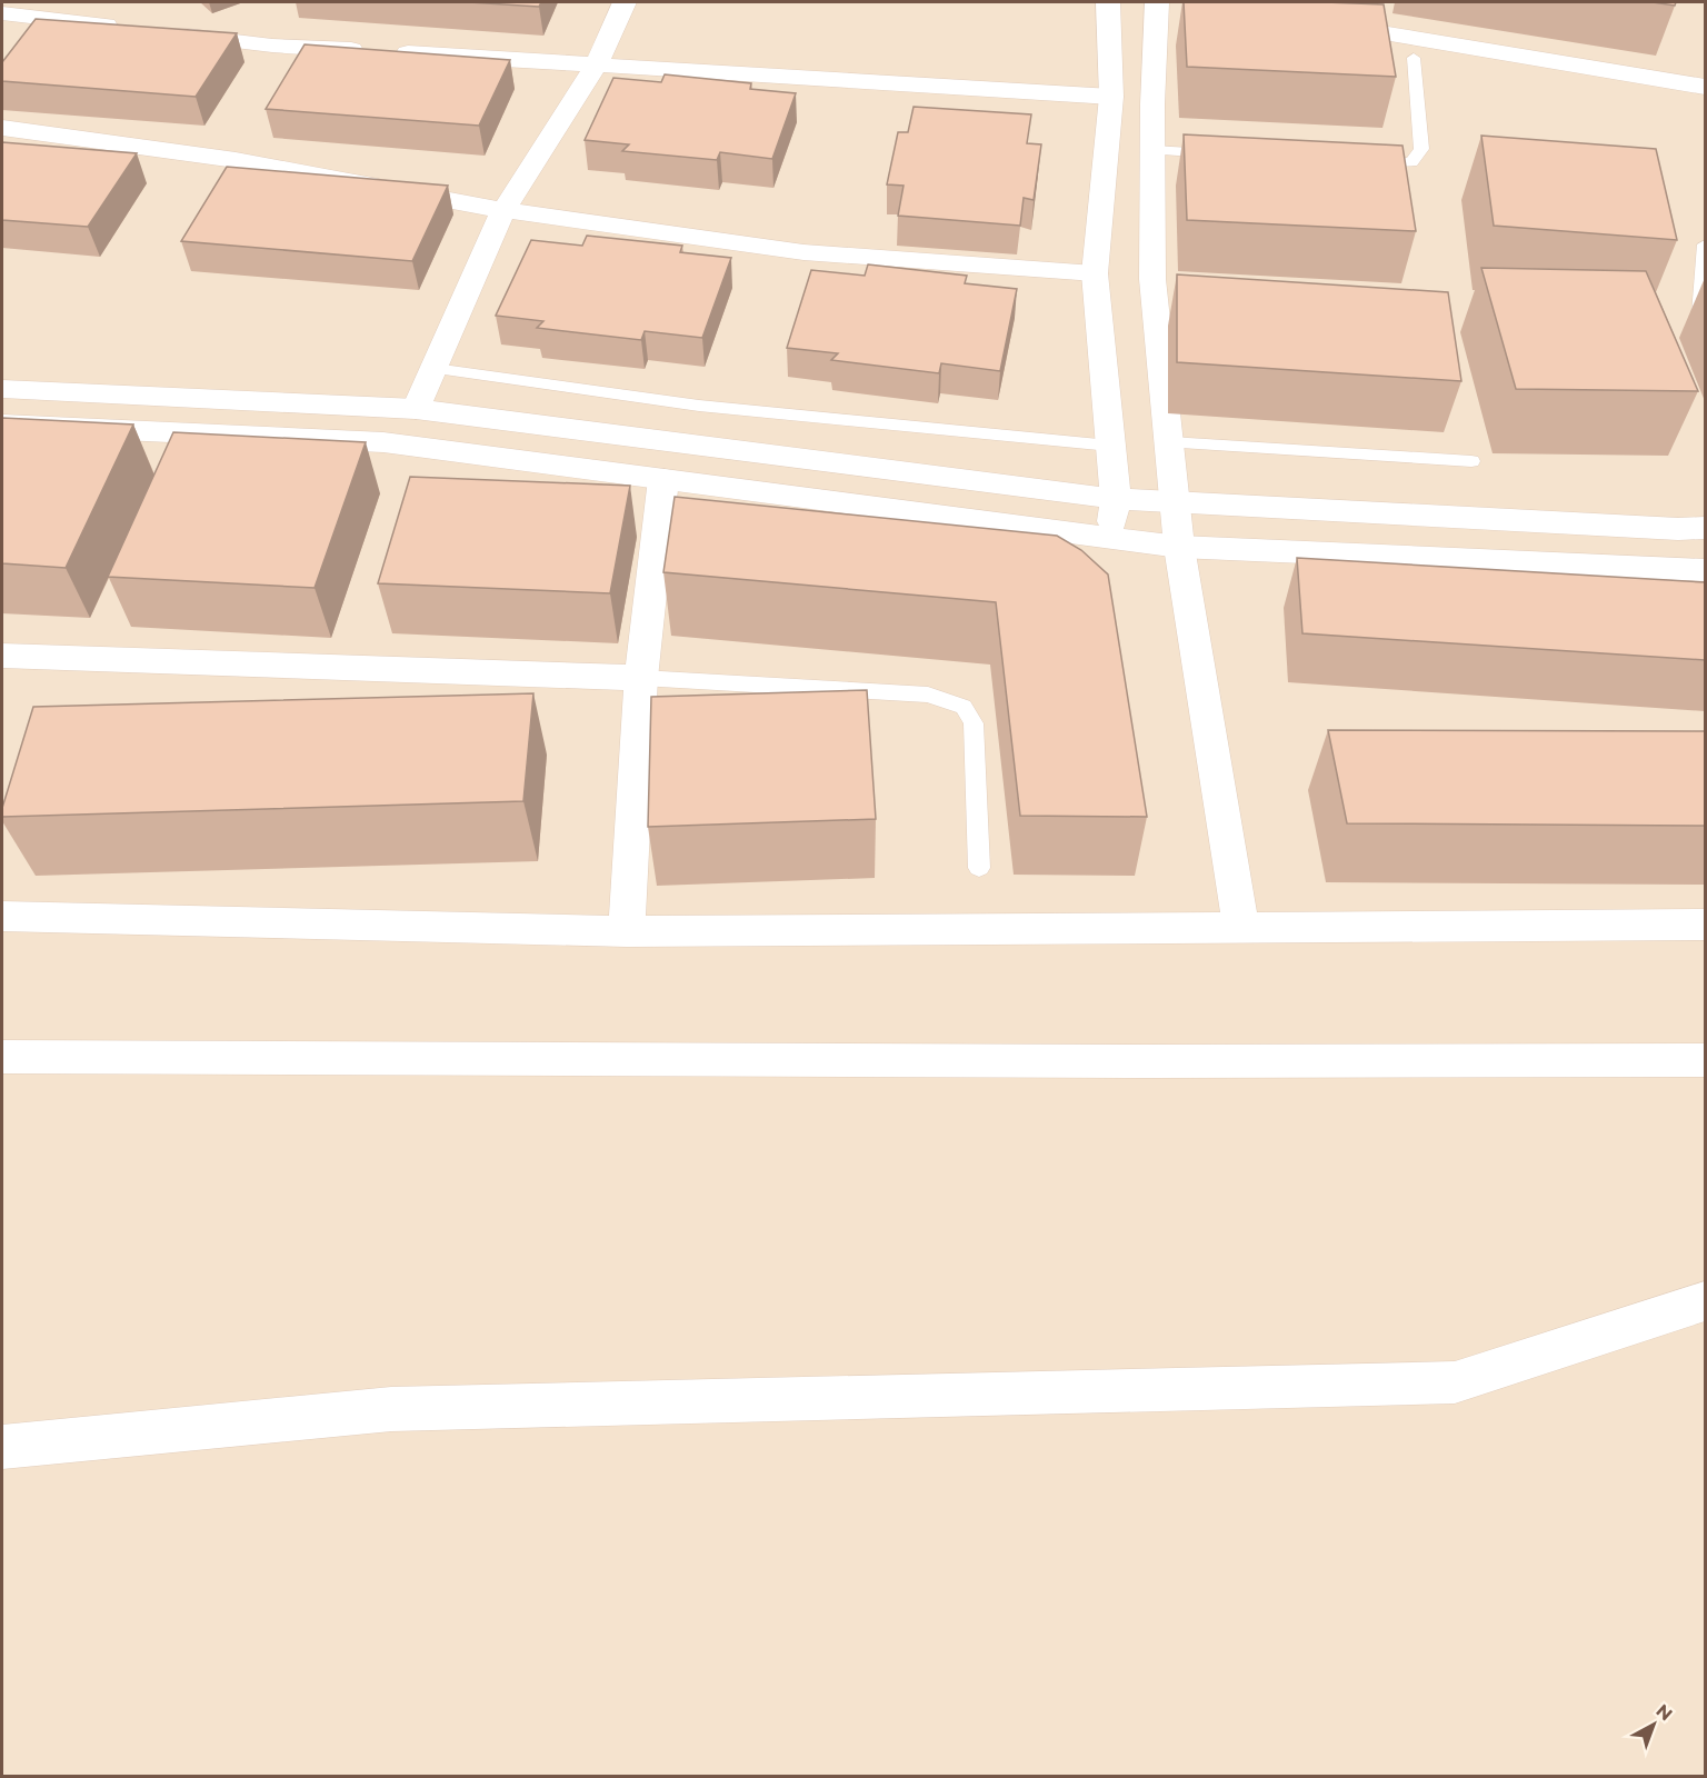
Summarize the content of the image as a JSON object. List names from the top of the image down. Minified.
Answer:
{"north":"top right"}
